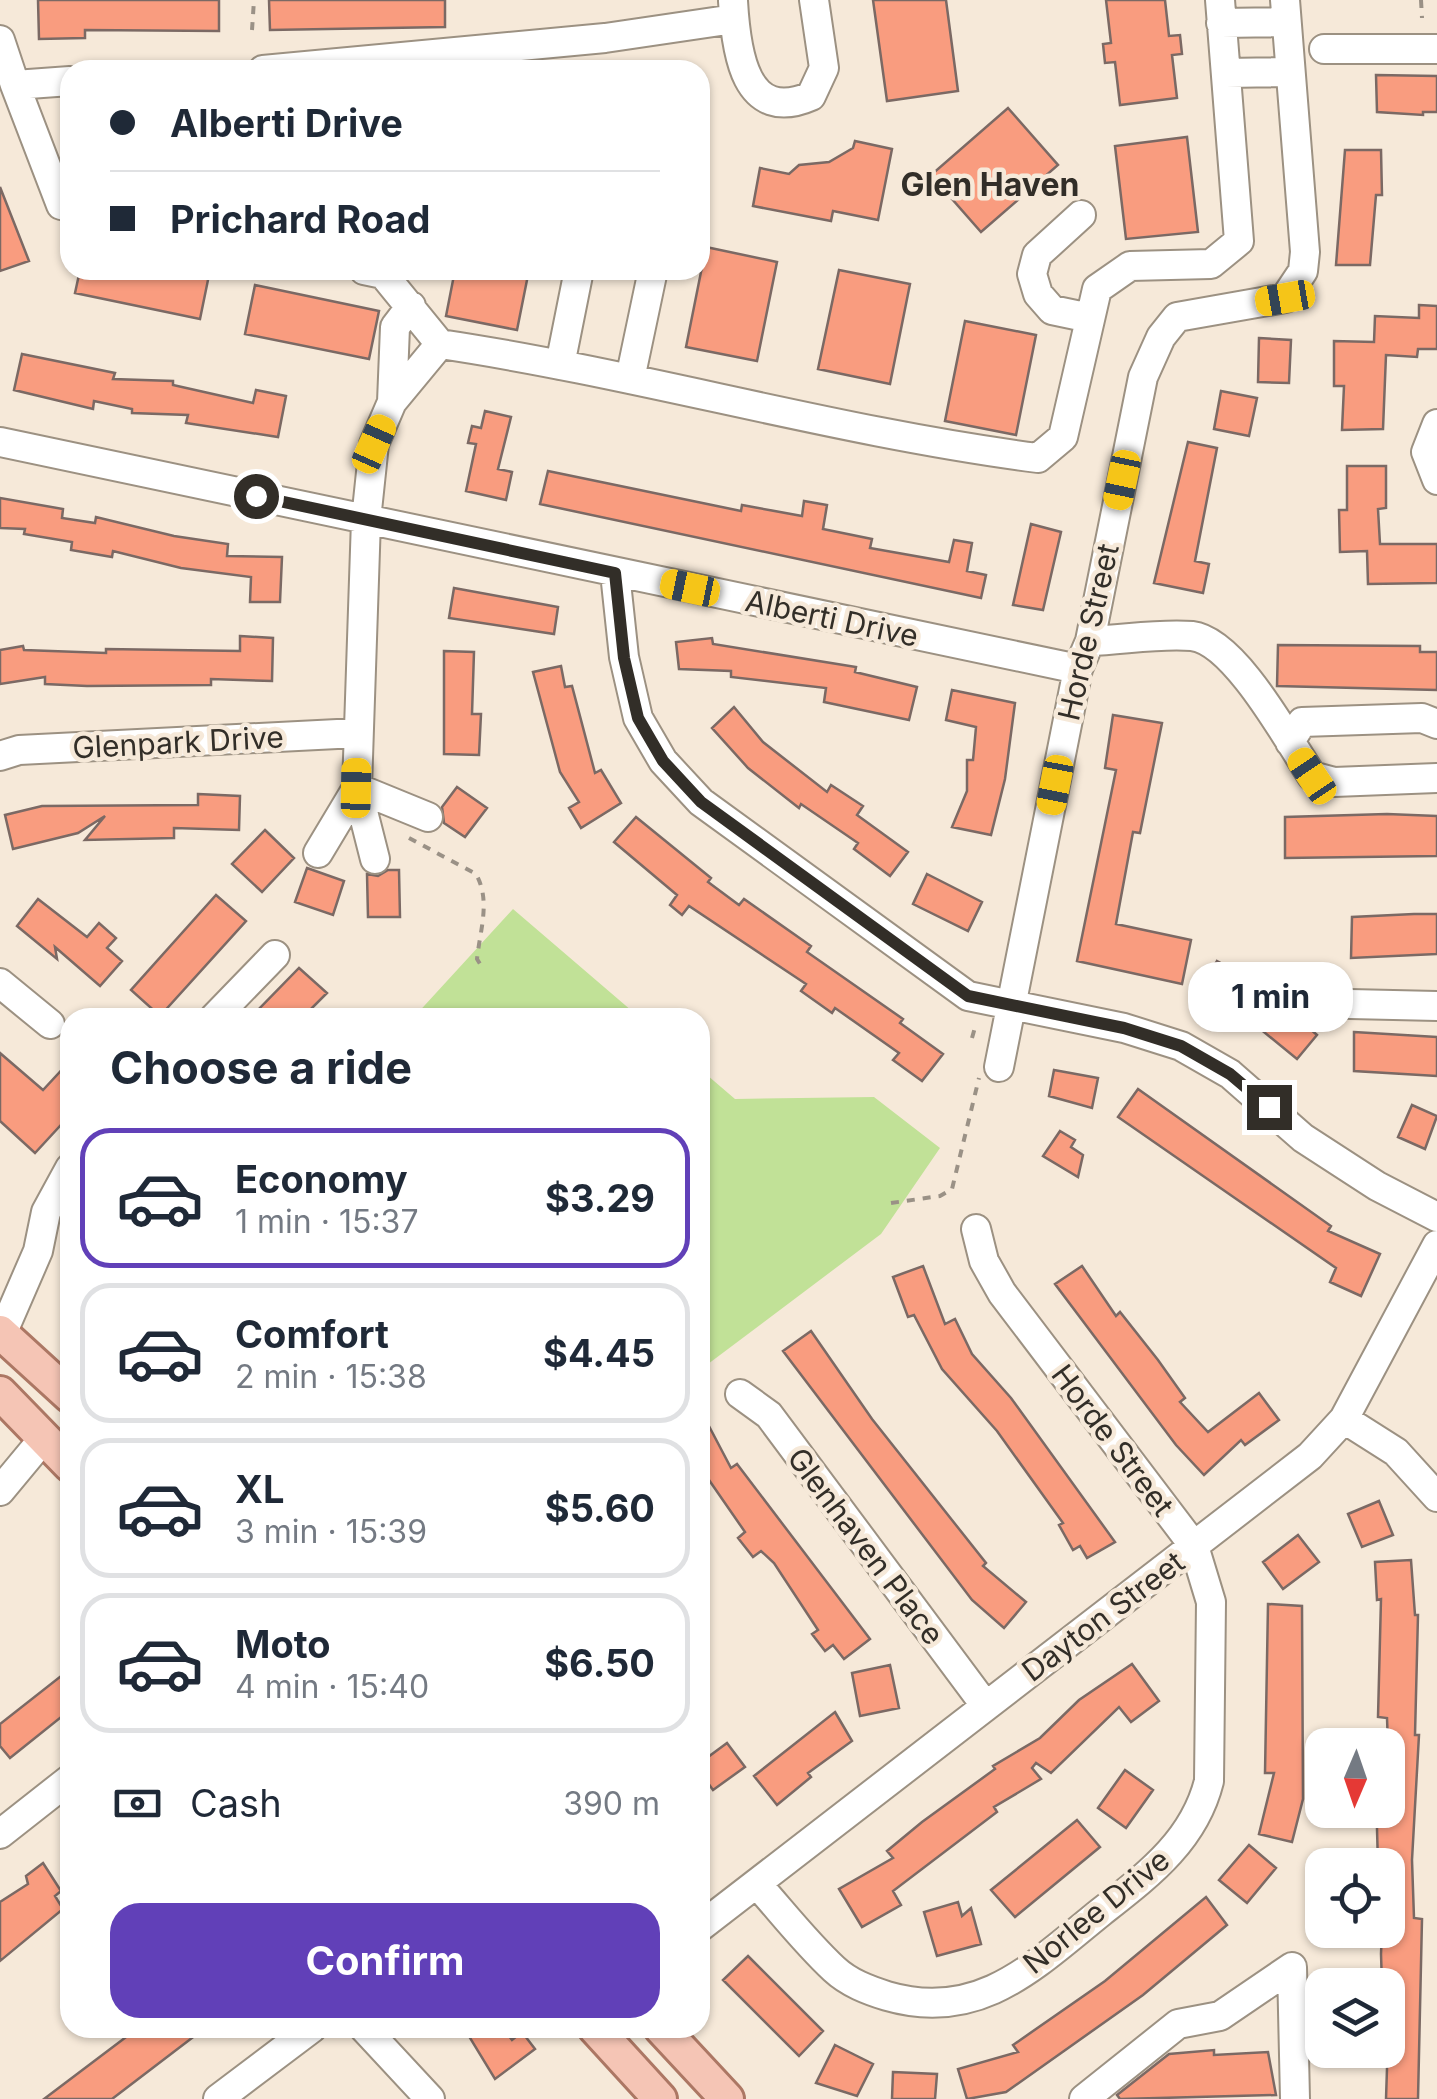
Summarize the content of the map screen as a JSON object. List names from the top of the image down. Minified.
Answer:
{"streets":{"street":["Alberti Drive","Horde Street","Glenpark Drive","Glenhaven Place","Dayton Street","Norlee Drive"]},"crossings":[["Alberti Drive","Horde Street"],["Horde Street","Dayton Street"],["Horde Street","Norlee Drive"],["Glenhaven Place","Dayton Street"],["Dayton Street","Norlee Drive"]],"districts":["Glen Haven"],"north":"bottom","page":{"banner":["Alberti Drive","Prichard Road"],"bubble":"1 min","heading":"Choose a ride","list":[{"name":"Economy","note":"1 min · 15:37","value":"$3.29"},{"name":"Comfort","note":"2 min · 15:38","value":"$4.45"},{"name":"XL","note":"3 min · 15:39","value":"$5.60"},{"name":"Moto","note":"4 min · 15:40","value":"$6.50"}],"pay":["Cash","390 m"],"buttons":"Confirm"}}
